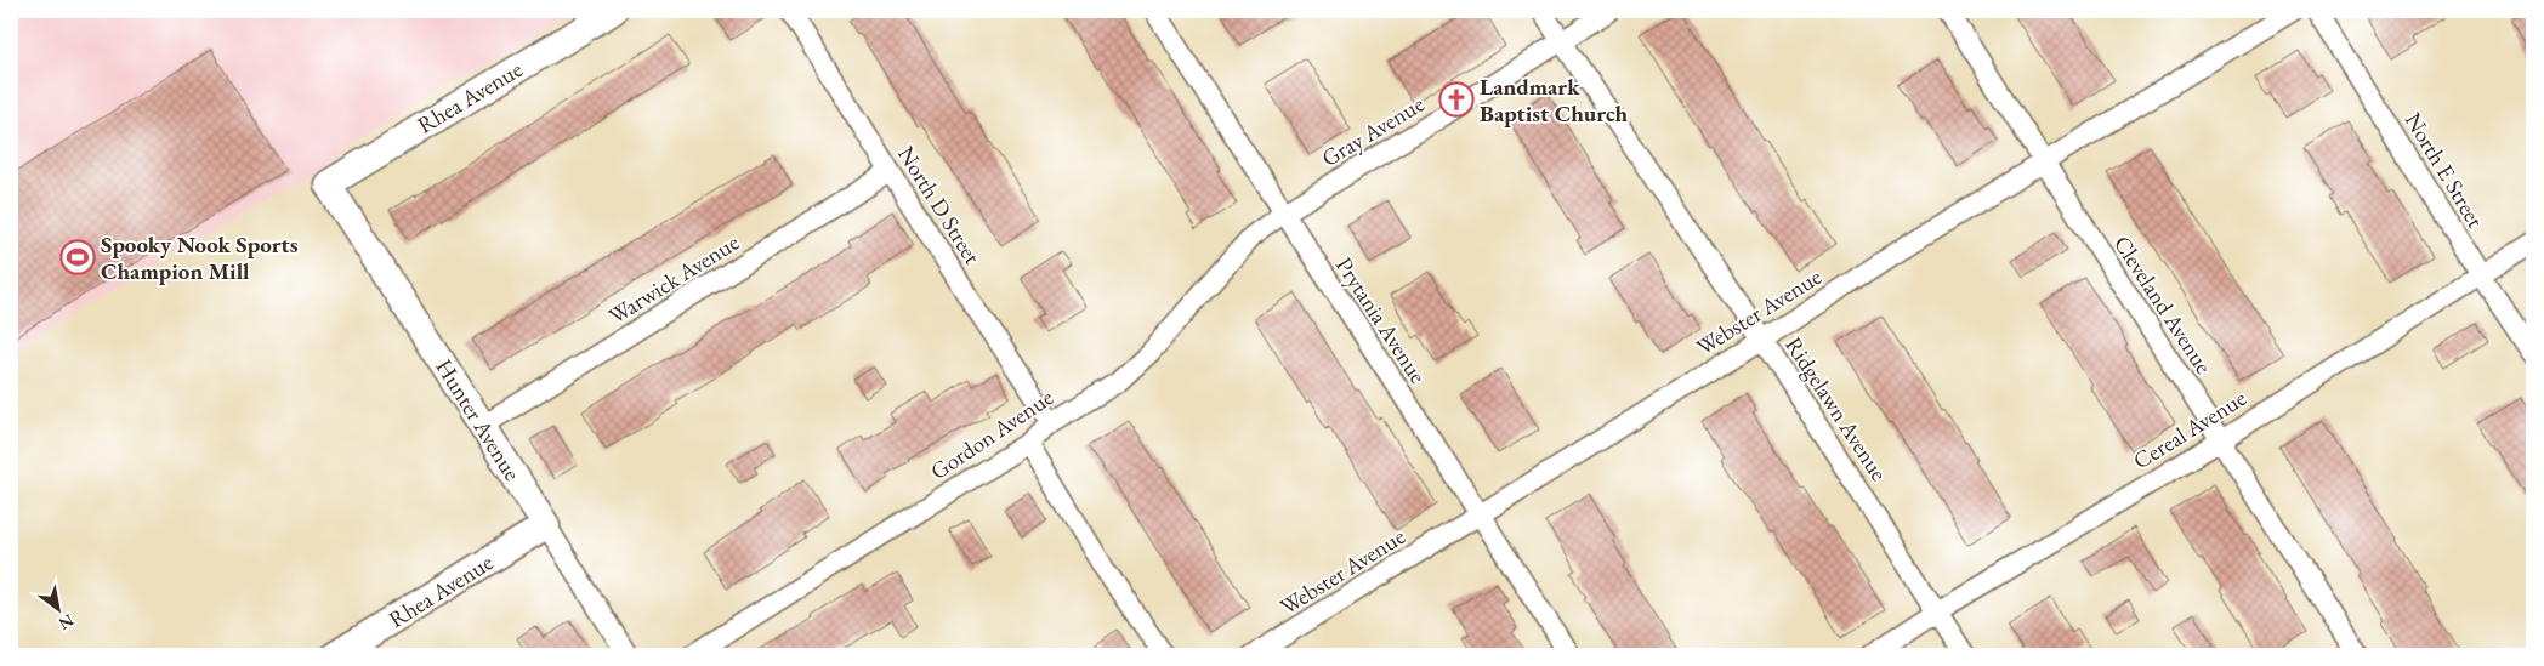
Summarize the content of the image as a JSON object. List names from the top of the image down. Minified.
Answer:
{"streets":{"street":["Rhea Avenue","Gray Avenue","North E Street","North D Street","Warwick Avenue","Cleveland Avenue","Webster Avenue","Prytania Avenue","Ridgelawn Avenue","Hunter Avenue","Cereal Avenue","Gordon Avenue"]},"crossings":[["Rhea Avenue","Hunter Avenue"],["Gray Avenue","Prytania Avenue"],["Gray Avenue","Ridgelawn Avenue"],["Gray Avenue","Gordon Avenue"],["North E Street","Cereal Avenue"],["North D Street","Warwick Avenue"],["North D Street","Gordon Avenue"],["Warwick Avenue","Hunter Avenue"],["Cleveland Avenue","Webster Avenue"],["Cleveland Avenue","Cereal Avenue"],["Webster Avenue","Prytania Avenue"],["Webster Avenue","Ridgelawn Avenue"],["Prytania Avenue","Gordon Avenue"],["Ridgelawn Avenue","Cereal Avenue"]],"places":{"church":["Landmark Baptist Church"],"sports":["Spooky Nook Sports Champion Mill"]},"north":"bottom right"}
